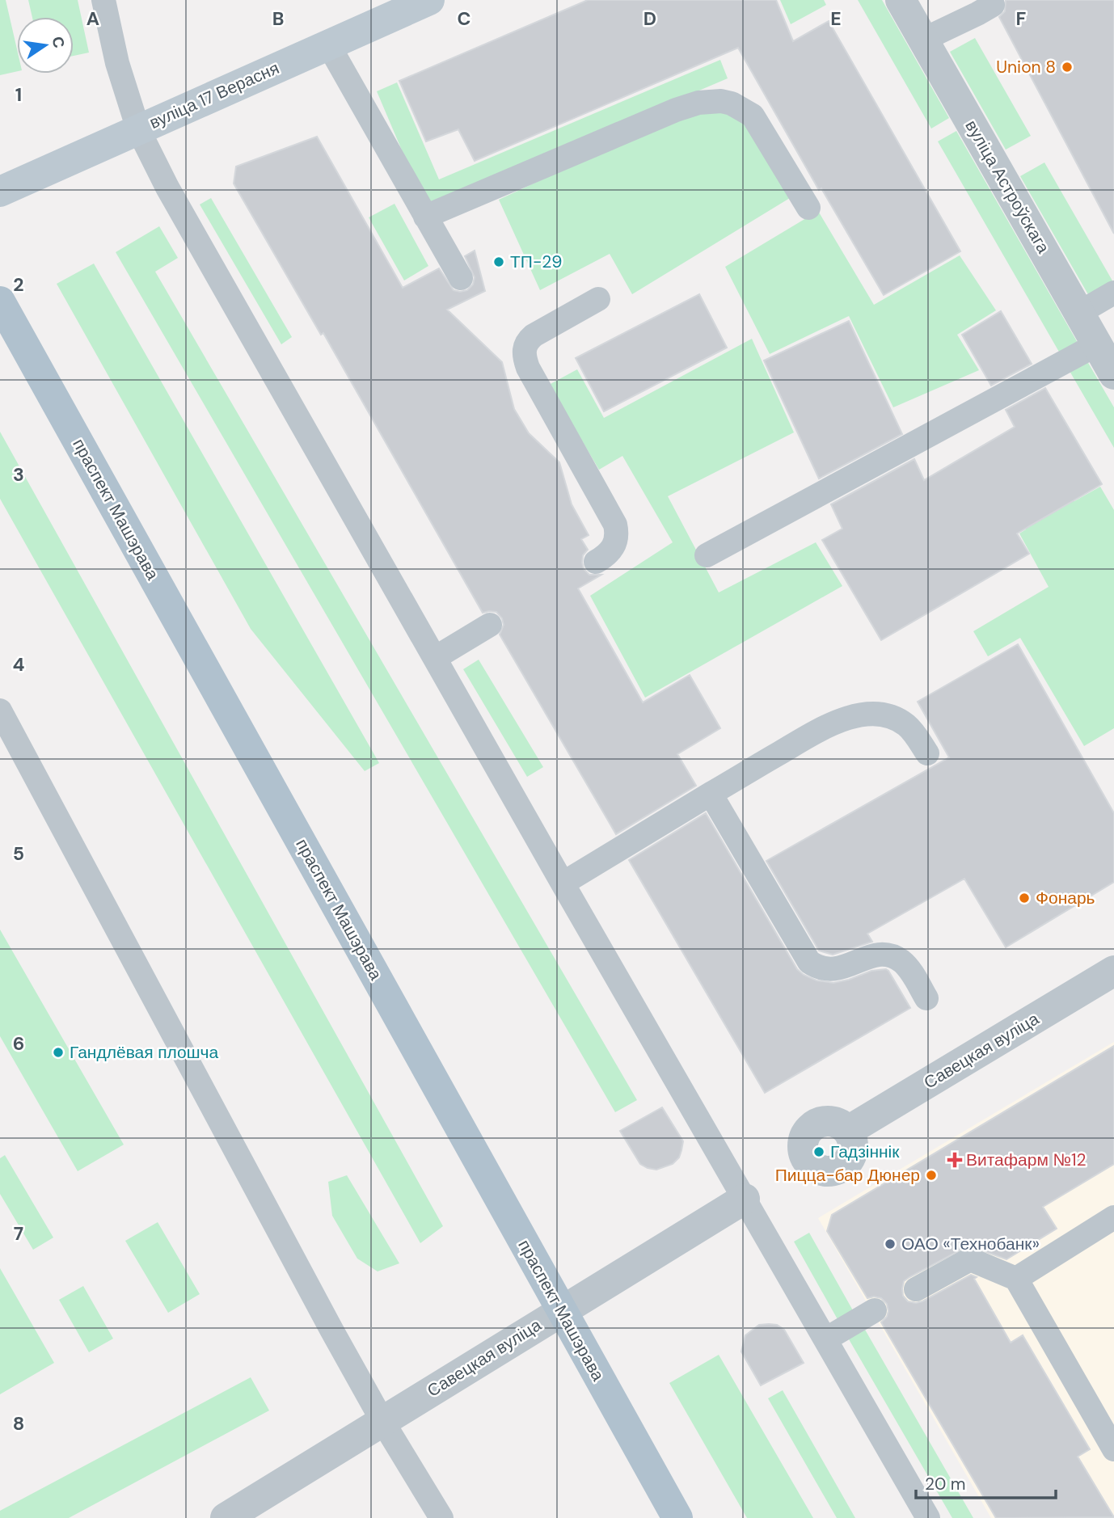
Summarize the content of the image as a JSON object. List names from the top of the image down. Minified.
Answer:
{"streets":{"main road":["вуліца 17 Верасня","праспект Машэрава"],"street":["вуліца Астроўскага","Савецкая вуліца"]},"crossings":[["праспект Машэрава","Савецкая вуліца"]],"places":{"other":["Union 8","ТП-29","Фонарь","Гандлёвая плошча","Гадзіннік","Пицца-бар Дюнер","ОАО «Технобанк»"],"health":["Витафарм №12"]},"scale_bar":"20 m","north":"right","grid":{"columns":["A","B","C","D","E","F"],"rows":["1","2","3","4","5","6","7","8"]}}
